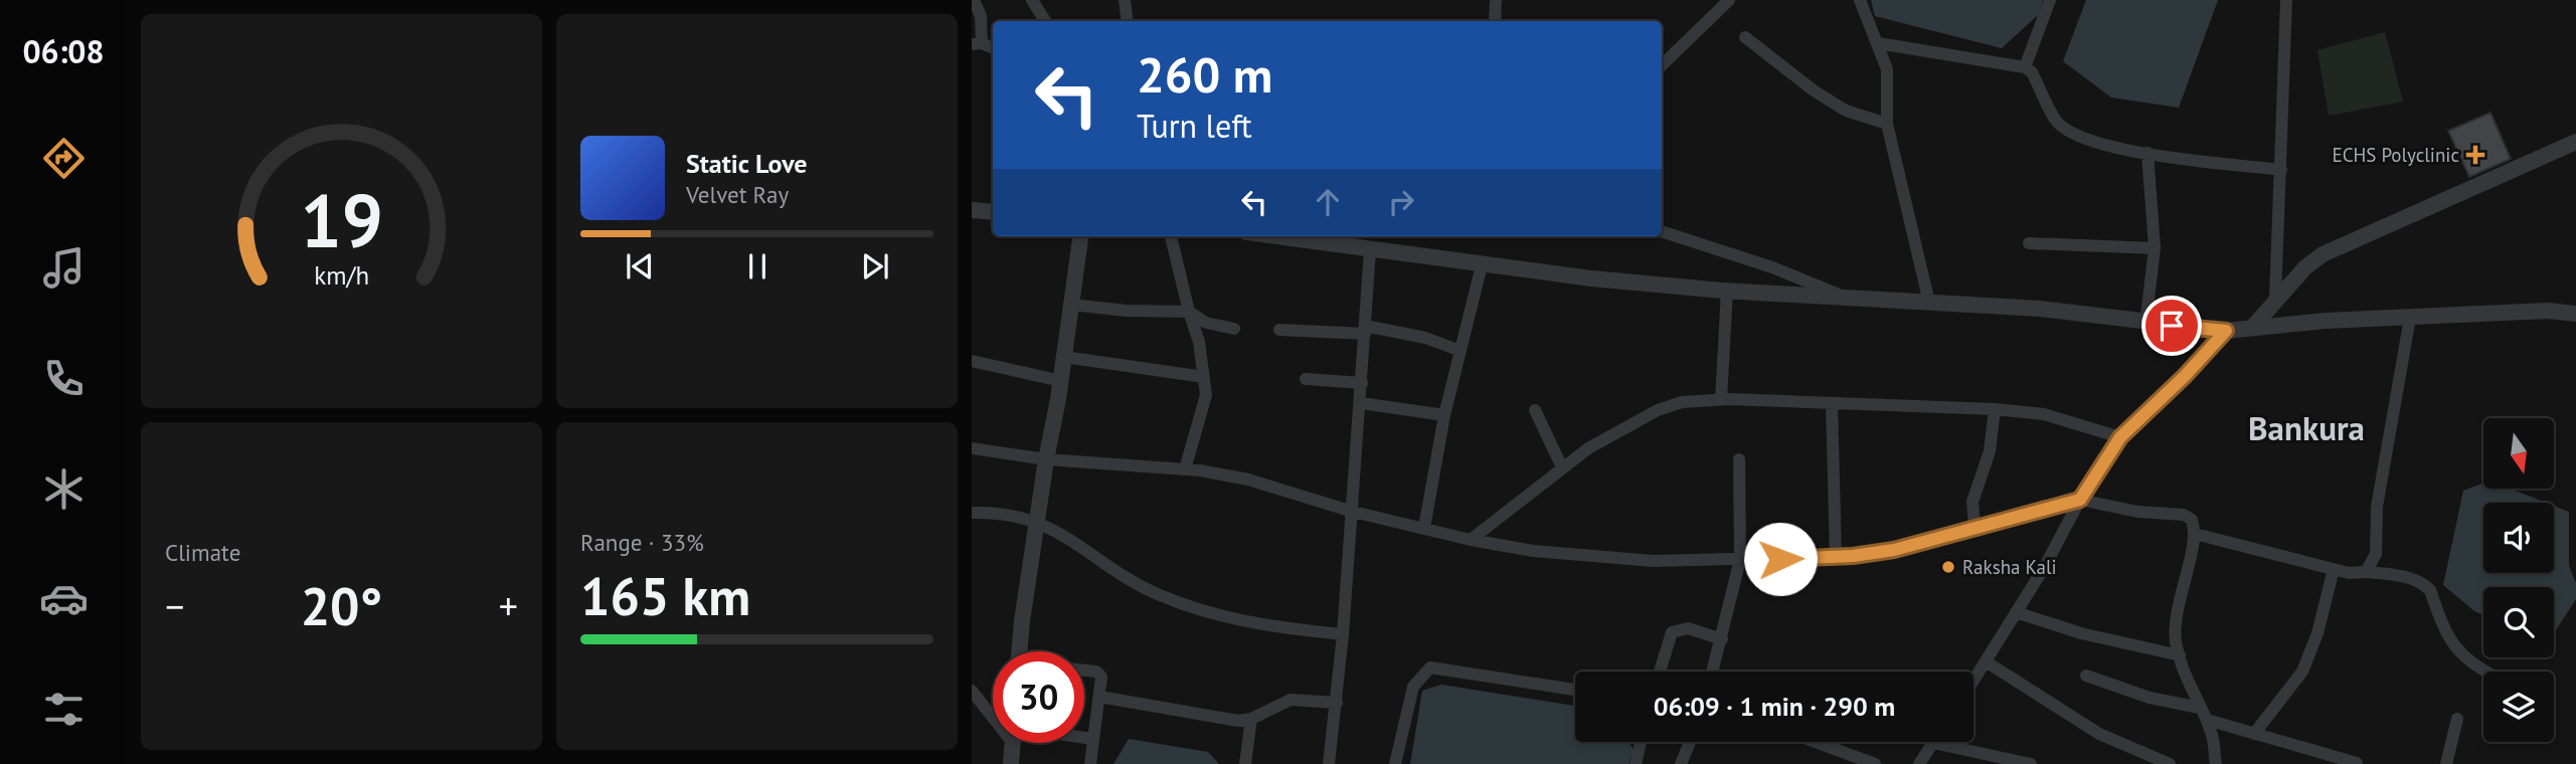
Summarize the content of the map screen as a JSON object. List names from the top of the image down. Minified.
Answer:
{"districts":["Bankura"],"places":{"health":["ECHS Polyclinic"],"other":["Raksha Kali"]},"north":"bottom","page":{"tabs":"06:08","turn":["260 m","Turn left"],"song":["Static Love","Velvet Ray"],"tile":["Climate",["Range · 33%","165 km"]],"heat":["−","20°","+"],"limit":"30","trip":"06:09 · 1 min · 290 m","gauge":["19","km/h"]}}
